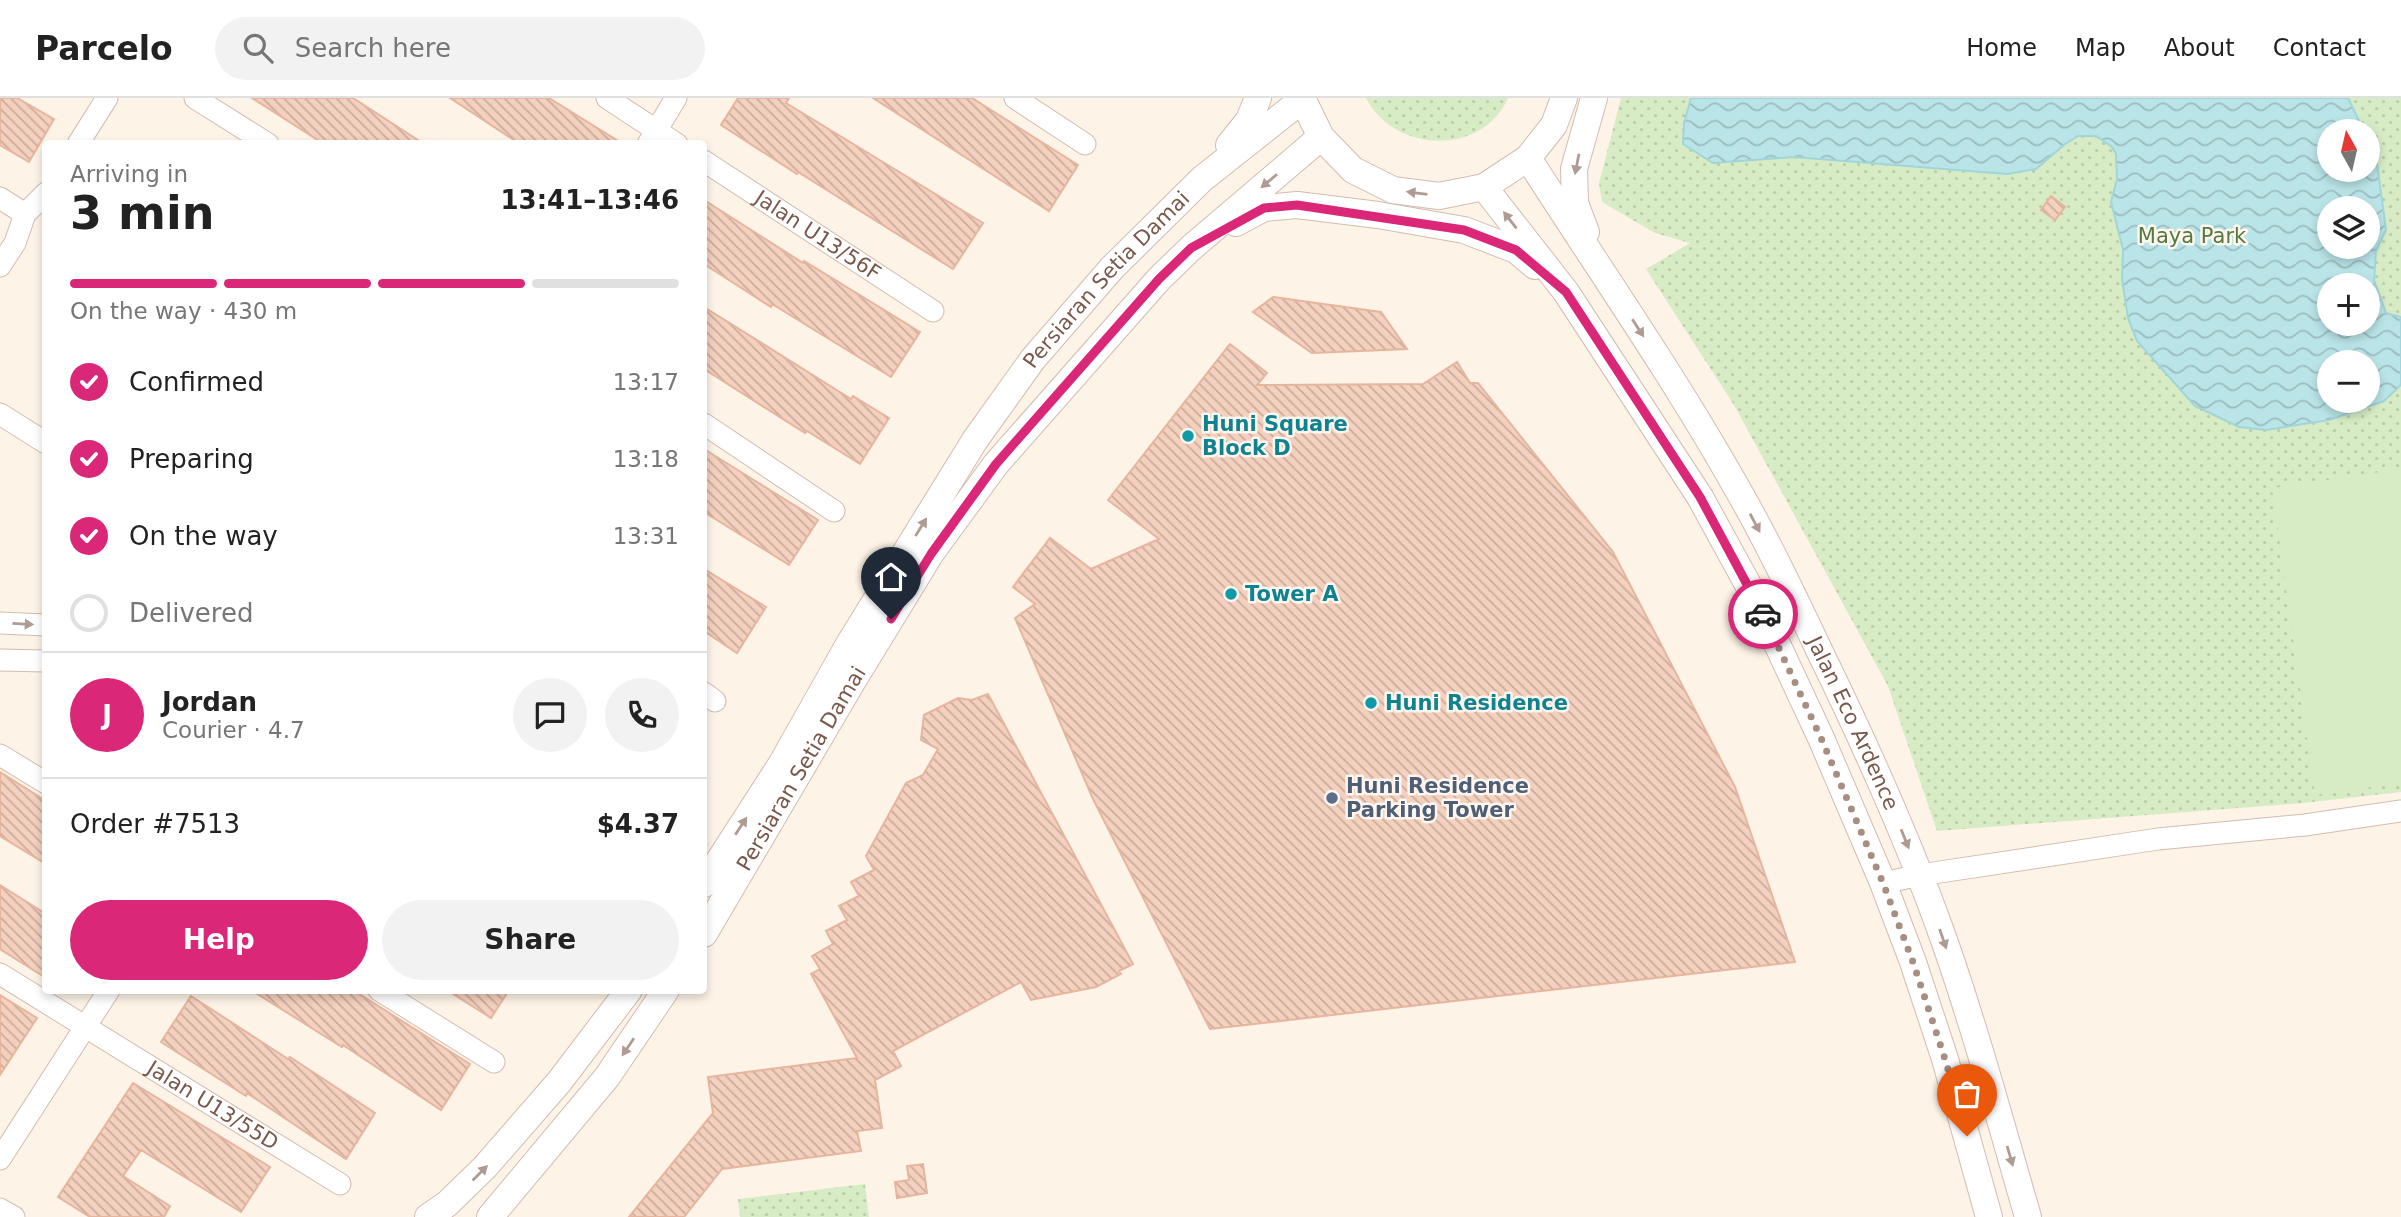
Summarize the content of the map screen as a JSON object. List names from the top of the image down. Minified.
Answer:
{"streets":{"street":["Jalan U13/56F","Persiaran Setia Damai","Jalan Eco Ardence","Jalan U13/55D"]},"parks":["Maya Park"],"places":["Huni Square Block D","Tower A","Huni Residence","Huni Residence Parking Tower"],"north":"top","page":{"header":"Parcelo","search":"Search here","nav":["Home","Map","About","Contact"],"map_buttons":["+","−"],"heading":["3 min","Arriving in","13:41–13:46"],"panel":["Jordan","Courier · 4.7","Order #7513","$4.37"],"bar":"On the way · 430 m","list":[["Confirmed","13:17"],["Preparing","13:18"],["On the way","13:31"],"Delivered"],"round":"J","buttons":["Help","Share"]}}
